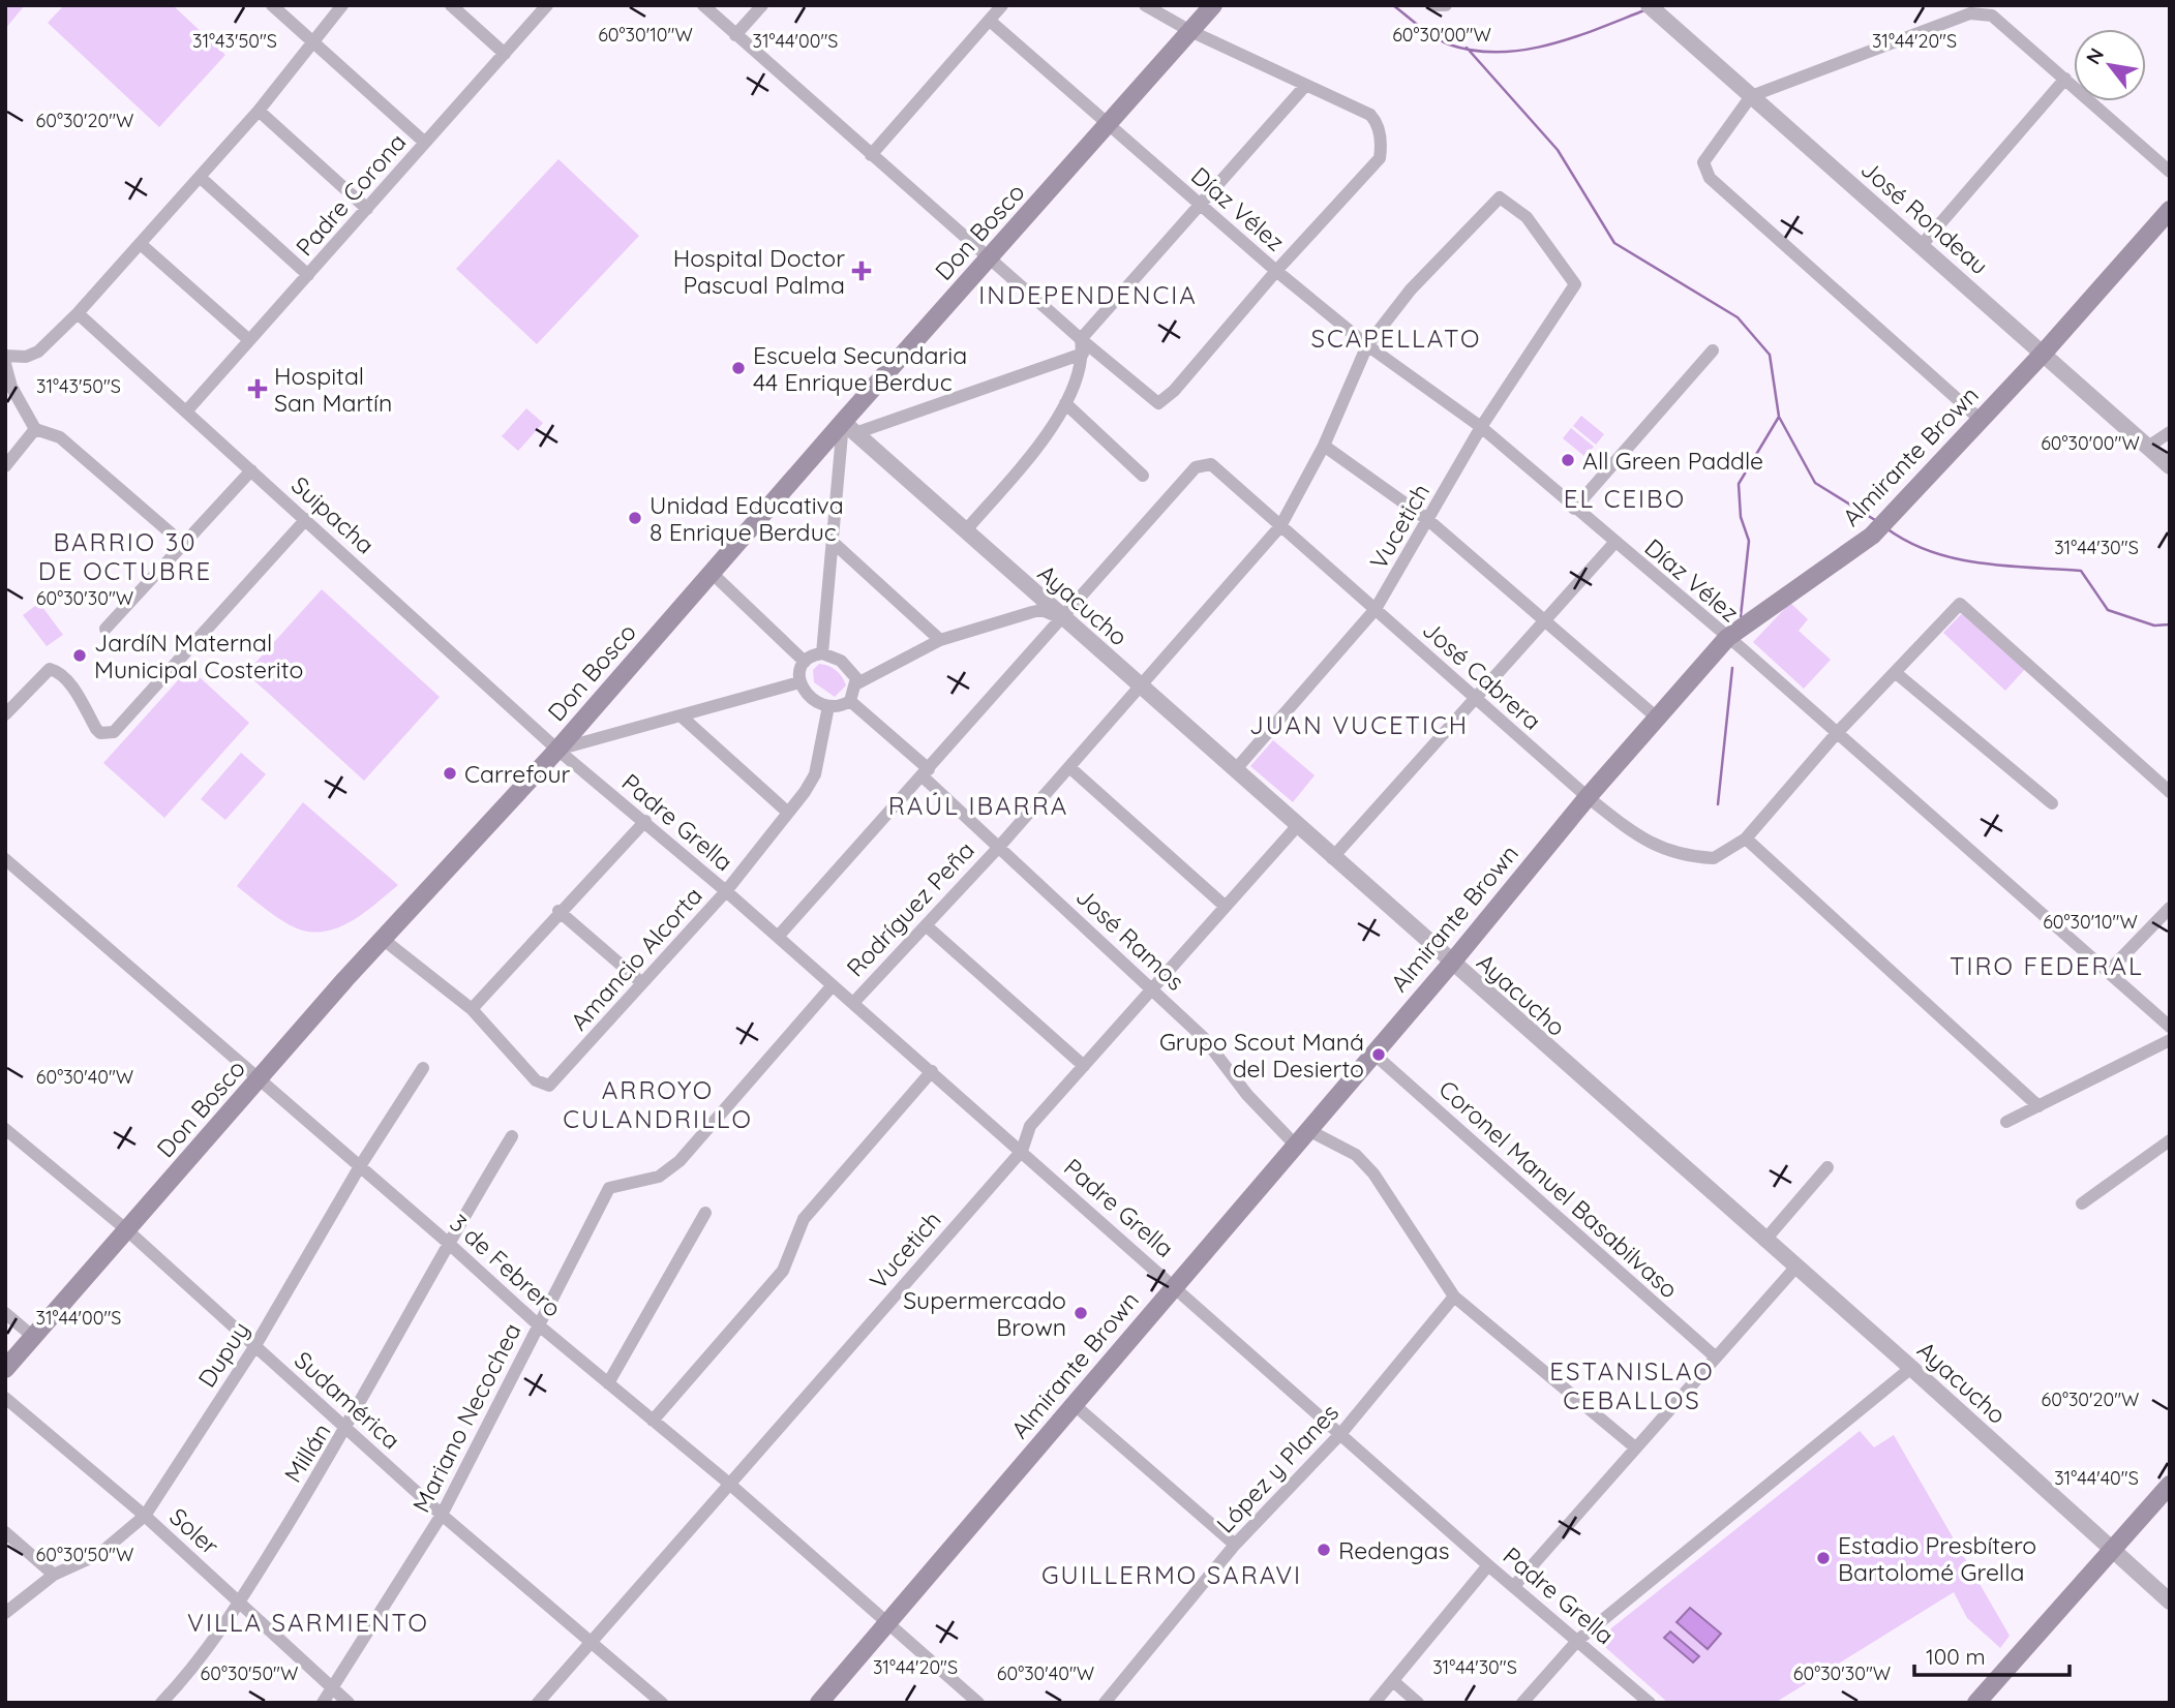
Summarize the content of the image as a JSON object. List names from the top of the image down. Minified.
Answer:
{"streets":{"main road":["Don Bosco","Almirante Brown"],"street":["Padre Corona","Díaz Vélez","José Rondeau","Suipacha","Vucetich","Ayacucho","José Cabrera","Padre Grella","Rodríguez Peña","José Ramos","Amancio Alcorta","Coronel Manuel Basabilvaso","3 de Febrero","Dupuy","Sudamérica","Mariano Necochea","Millán","López y Planes","Soler"]},"crossings":[["Padre Corona","Suipacha"],["Díaz Vélez","Don Bosco"],["Díaz Vélez","Almirante Brown"],["Díaz Vélez","Vucetich"],["Díaz Vélez","José Cabrera"],["Díaz Vélez","Rodríguez Peña"],["José Rondeau","Almirante Brown"],["Don Bosco","Suipacha"],["Don Bosco","Ayacucho"],["Don Bosco","Padre Grella"],["Don Bosco","3 de Febrero"],["Don Bosco","Sudamérica"],["Almirante Brown","Ayacucho"],["Almirante Brown","José Cabrera"],["Almirante Brown","Padre Grella"],["Almirante Brown","José Ramos"],["Almirante Brown","Coronel Manuel Basabilvaso"],["Almirante Brown","3 de Febrero"],["Suipacha","Padre Grella"],["Vucetich","Ayacucho"],["Vucetich","José Cabrera"],["Vucetich","Padre Grella"],["Vucetich","Rodríguez Peña"],["Vucetich","José Ramos"],["Vucetich","3 de Febrero"],["Vucetich","Sudamérica"],["Ayacucho","José Cabrera"],["Ayacucho","Rodríguez Peña"],["José Cabrera","Rodríguez Peña"],["Padre Grella","Rodríguez Peña"],["Padre Grella","Amancio Alcorta"],["Padre Grella","Mariano Necochea"],["Padre Grella","López y Planes"],["Rodríguez Peña","José Ramos"],["José Ramos","Amancio Alcorta"],["3 de Febrero","Dupuy"],["3 de Febrero","Mariano Necochea"],["3 de Febrero","Millán"],["Dupuy","Sudamérica"],["Dupuy","Soler"],["Sudamérica","Mariano Necochea"],["Sudamérica","Millán"],["Mariano Necochea","Soler"],["Millán","Soler"]],"districts":["INDEPENDENCIA","SCAPELLATO","EL CEIBO","BARRIO 30 DE OCTUBRE","JUAN VUCETICH","RAÚL IBARRA","TIRO FEDERAL","ARROYO CULANDRILLO","ESTANISLAO CEBALLOS","GUILLERMO SARAVI","VILLA SARMIENTO"],"places":{"health":["Hospital Doctor Pascual Palma","Hospital San Martín"],"other":["Escuela Secundaria 44 Enrique Berduc","All Green Paddle","Unidad Educativa 8 Enrique Berduc","JardíN Maternal Municipal Costerito","Carrefour","Grupo Scout Maná del Desierto","Supermercado Brown","Redengas","Estadio Presbítero Bartolomé Grella"]},"scale_bar":"100 m","north":"top left","coordinates":["60°30'10\"W","60°30'00\"W","31°44'20\"S","31°43'50\"S","31°44'00\"S","60°30'20\"W","31°44'30\"S","60°30'30\"W","60°30'40\"W","31°44'40\"S","60°30'50\"W"]}
